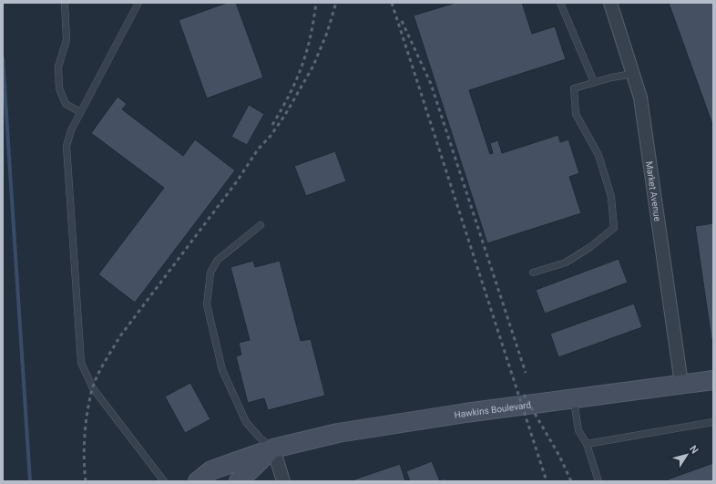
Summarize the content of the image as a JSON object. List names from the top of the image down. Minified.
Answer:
{"streets":{"main road":["Hawkins Boulevard"],"street":["Market Avenue"]},"crossings":[["Market Avenue","Hawkins Boulevard"]],"north":"top right"}
